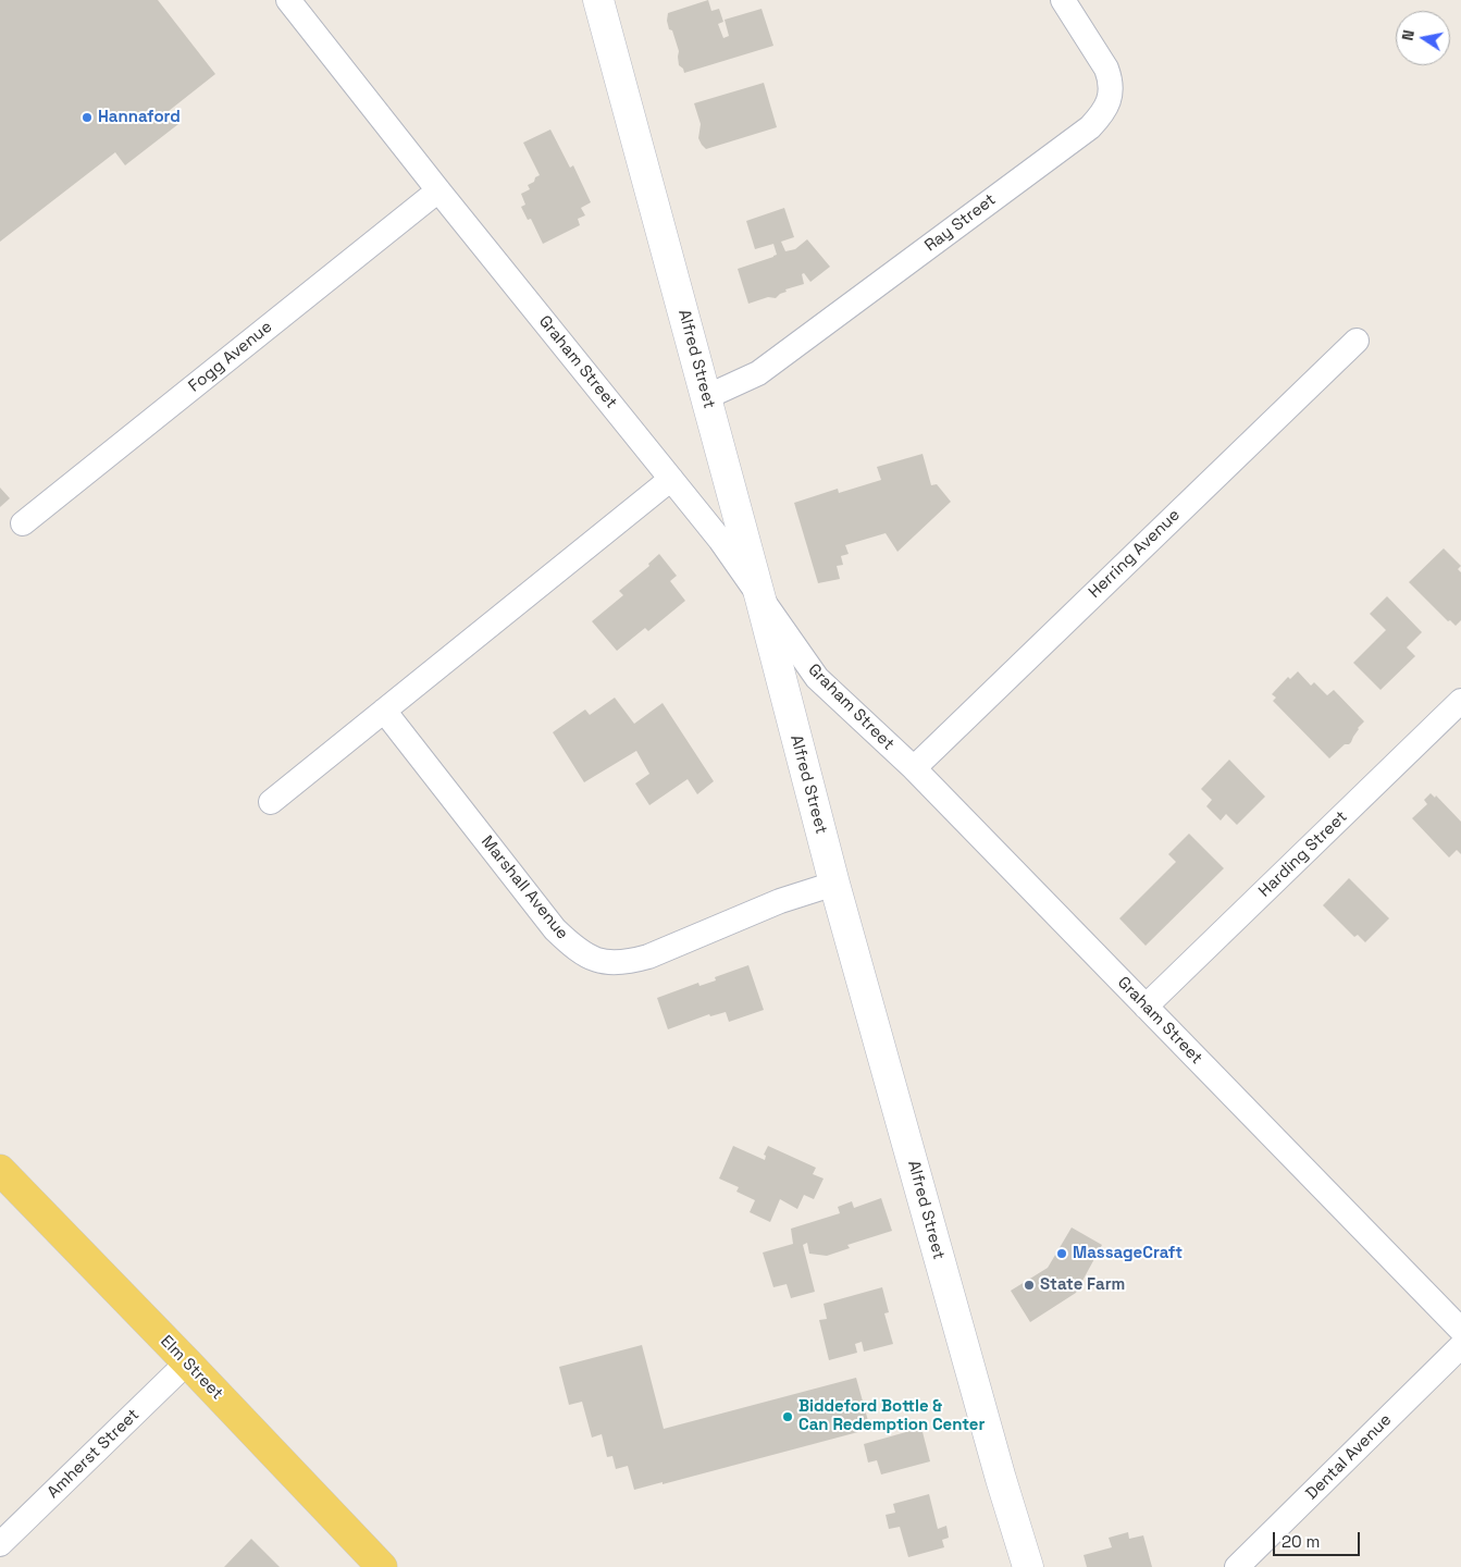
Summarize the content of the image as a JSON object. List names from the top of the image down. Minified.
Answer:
{"streets":{"main road":["Alfred Street","Elm Street"],"street":["Ray Street","Fogg Avenue","Graham Street","Herring Avenue","Harding Street","Marshall Avenue","Amherst Street","Dental Avenue"]},"crossings":[["Ray Street","Alfred Street"],["Fogg Avenue","Graham Street"],["Alfred Street","Graham Street"],["Alfred Street","Marshall Avenue"],["Graham Street","Herring Avenue"],["Graham Street","Harding Street"],["Elm Street","Amherst Street"]],"places":["Hannaford","MassageCraft","State Farm","Biddeford Bottle & Can Redemption Center"],"scale_bar":"20 m","north":"left"}
